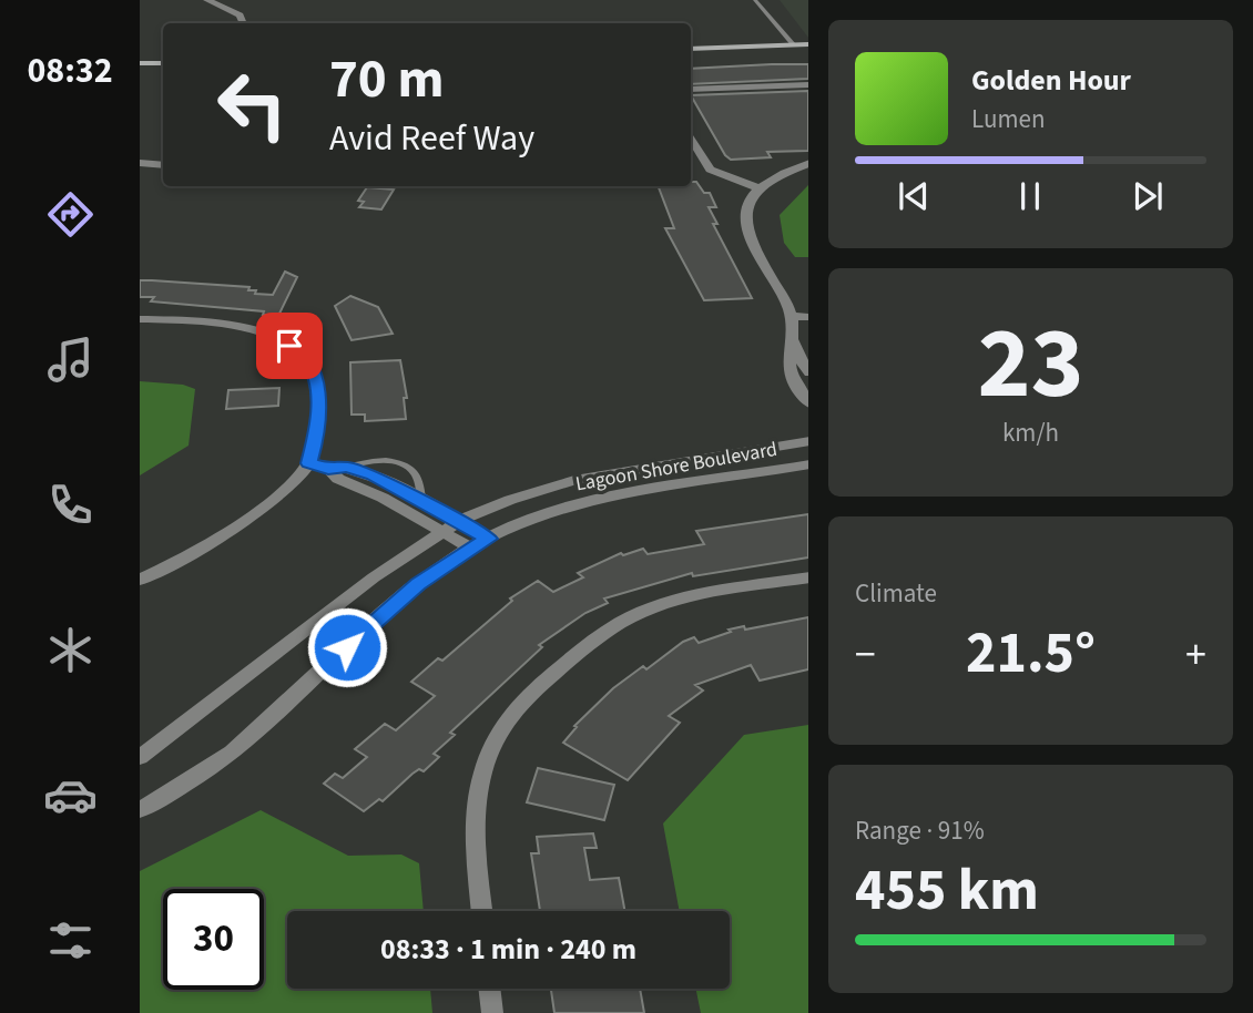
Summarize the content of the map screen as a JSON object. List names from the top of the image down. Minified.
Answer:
{"streets":{"street":["Lagoon Shore Boulevard"]},"page":{"tabs":"08:32","turn":["70 m","Avid Reef Way"],"song":["Golden Hour","Lumen"],"tile":[["23","km/h"],"Climate",["Range · 91%","455 km"]],"heat":["−","21.5°","+"],"limit":"30","trip":"08:33 · 1 min · 240 m"}}
